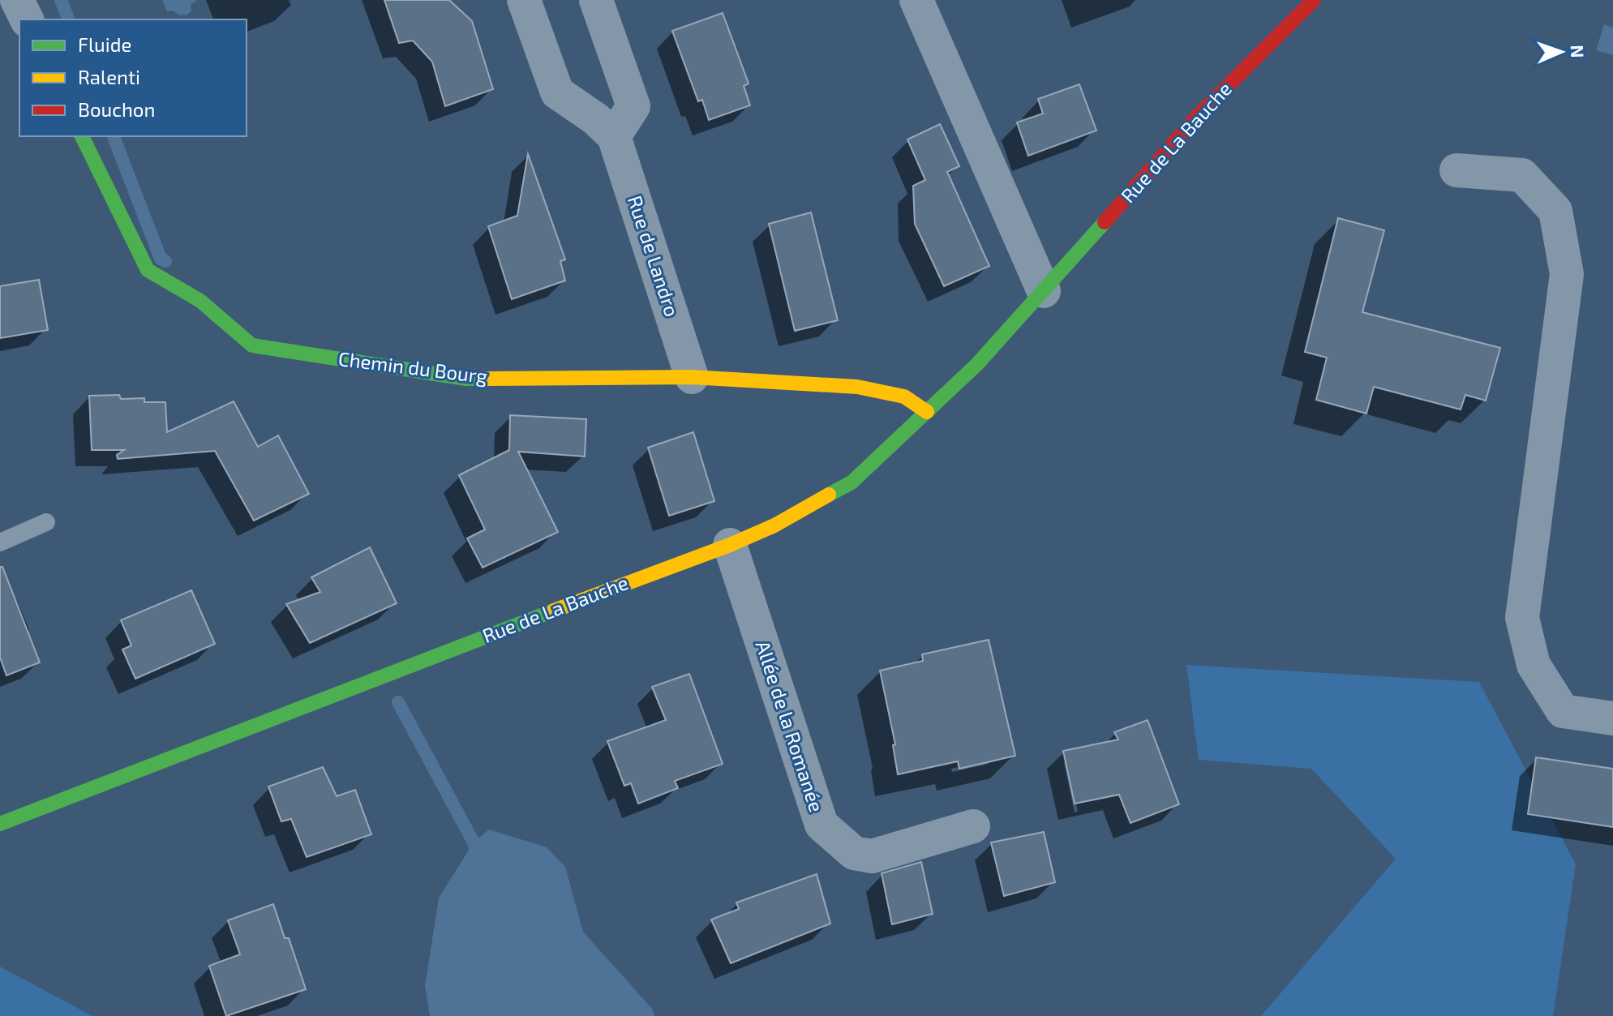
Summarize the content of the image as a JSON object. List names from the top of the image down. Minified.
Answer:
{"streets":{"street":["Rue de La Bauche","Rue de Landro","Chemin du Bourg","Allée de la Romanée"]},"crossings":[["Rue de La Bauche","Chemin du Bourg"],["Rue de La Bauche","Allée de la Romanée"],["Rue de Landro","Chemin du Bourg"]],"legend":["Fluide","Ralenti","Bouchon"],"north":"right"}
